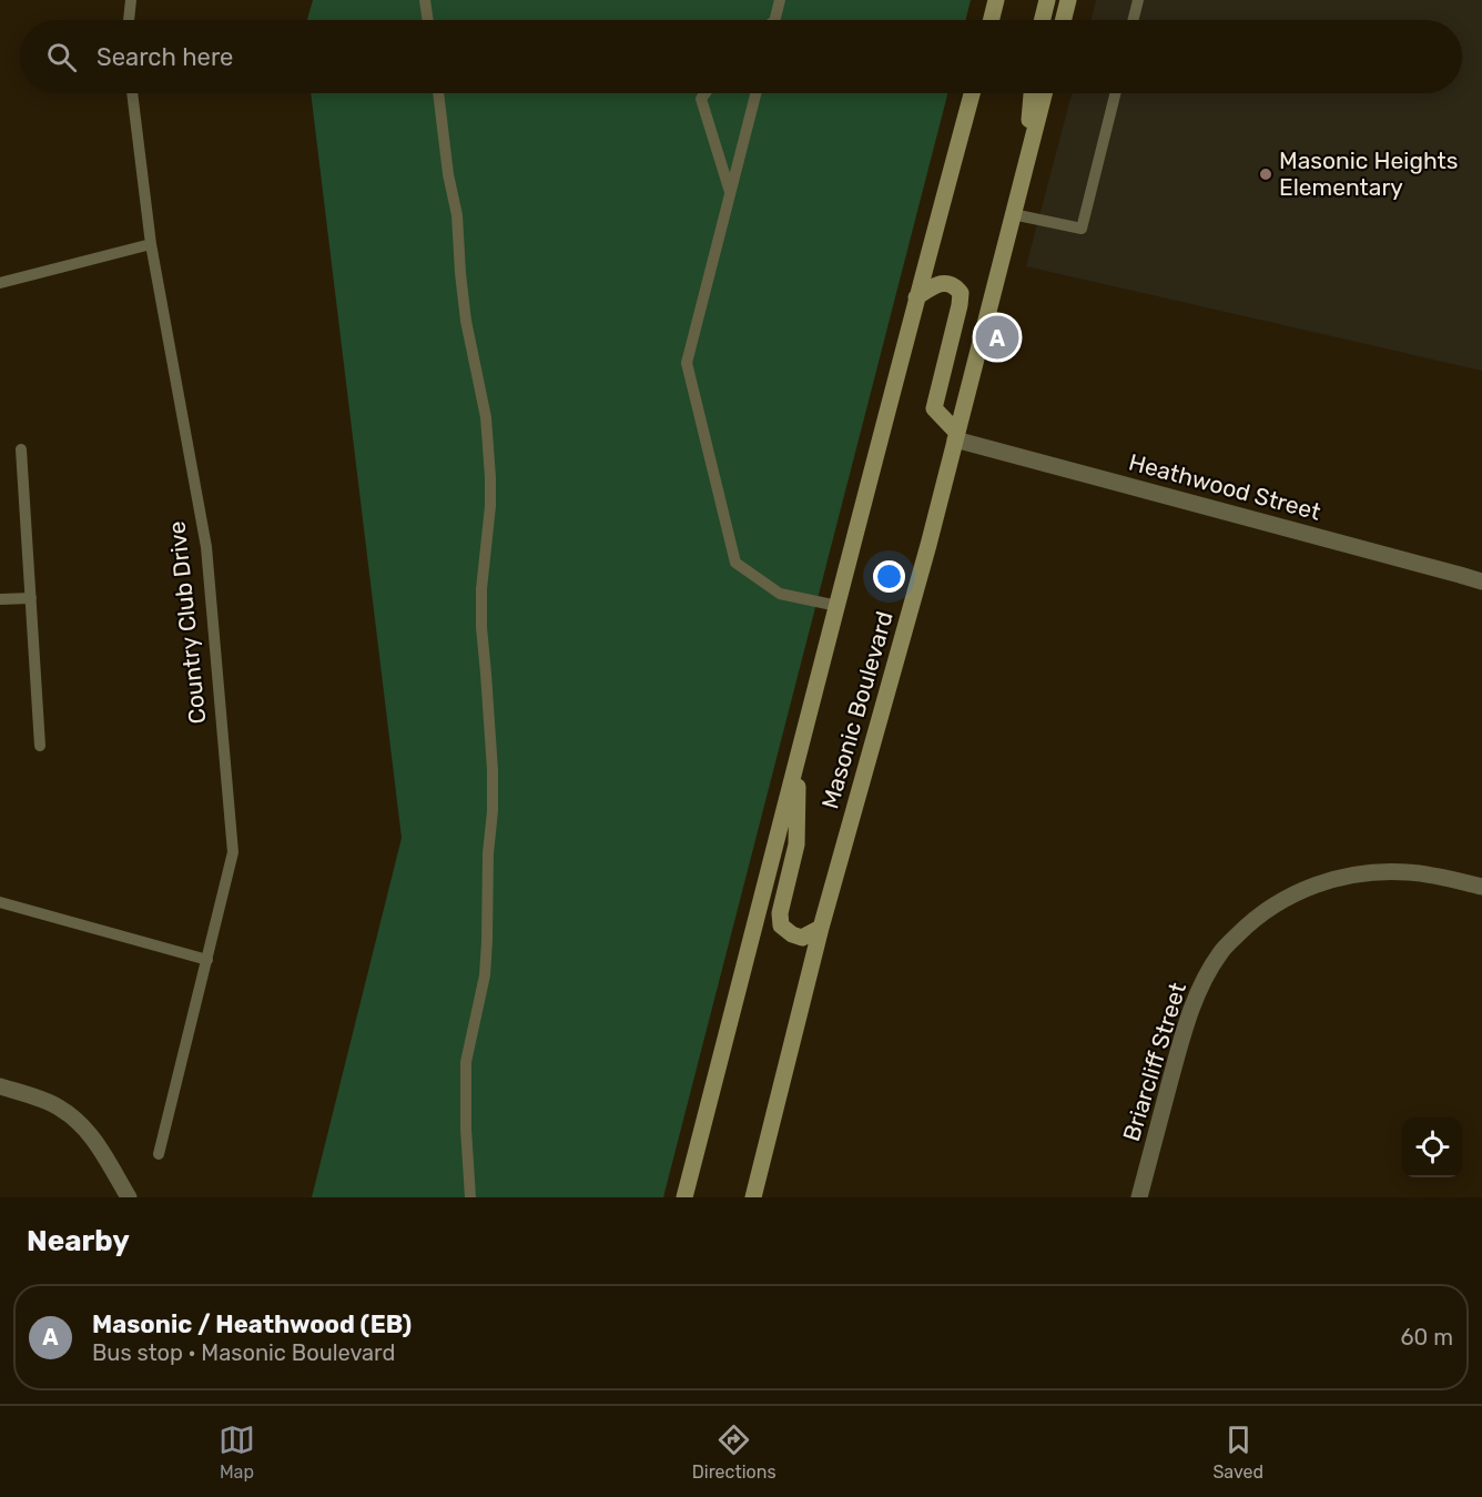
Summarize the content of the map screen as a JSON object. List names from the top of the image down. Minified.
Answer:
{"streets":{"main road":["Masonic Boulevard"],"street":["Heathwood Street","Briarcliff Street"],"lane":["Country Club Drive"]},"crossings":[["Heathwood Street","Masonic Boulevard"]],"places":["Masonic Heights Elementary"],"page":{"search":"Search here","pins":"A","heading":"Nearby","list":[{"mark":"A","name":"Masonic / Heathwood (EB)","note":"Bus stop · Masonic Boulevard","value":"60 m"}],"nav":["Map","Directions","Saved"]}}
